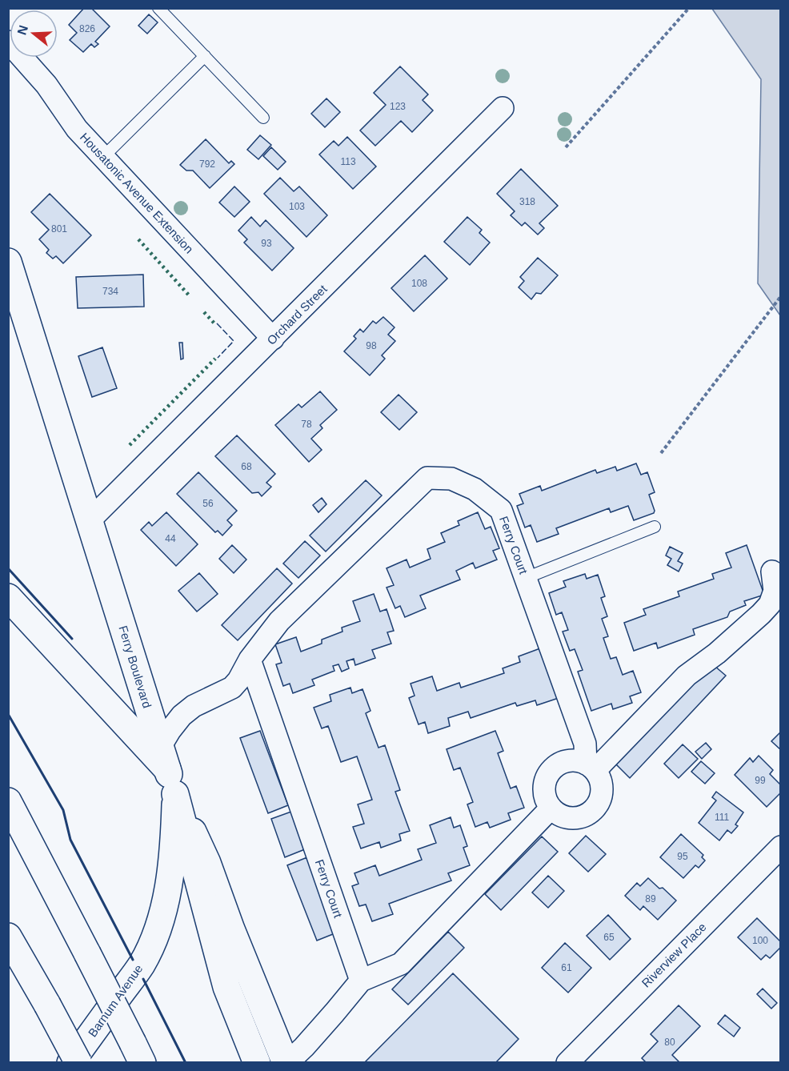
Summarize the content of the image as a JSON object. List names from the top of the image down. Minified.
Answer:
{"streets":{"main road":["Ferry Boulevard","Barnum Avenue"],"street":["Housatonic Avenue Extension","Orchard Street","Ferry Court","Riverview Place"]},"crossings":[["Housatonic Avenue Extension","Orchard Street"],["Orchard Street","Ferry Boulevard"],["Ferry Court","Ferry Boulevard"],["Ferry Court","Barnum Avenue"],["Ferry Boulevard","Barnum Avenue"]],"house_numbers":["826","123","113","792","318","103","801","93","108","734","98","78","68","56","44","99","111","95","89","65","100","61","80"],"north":"left"}
